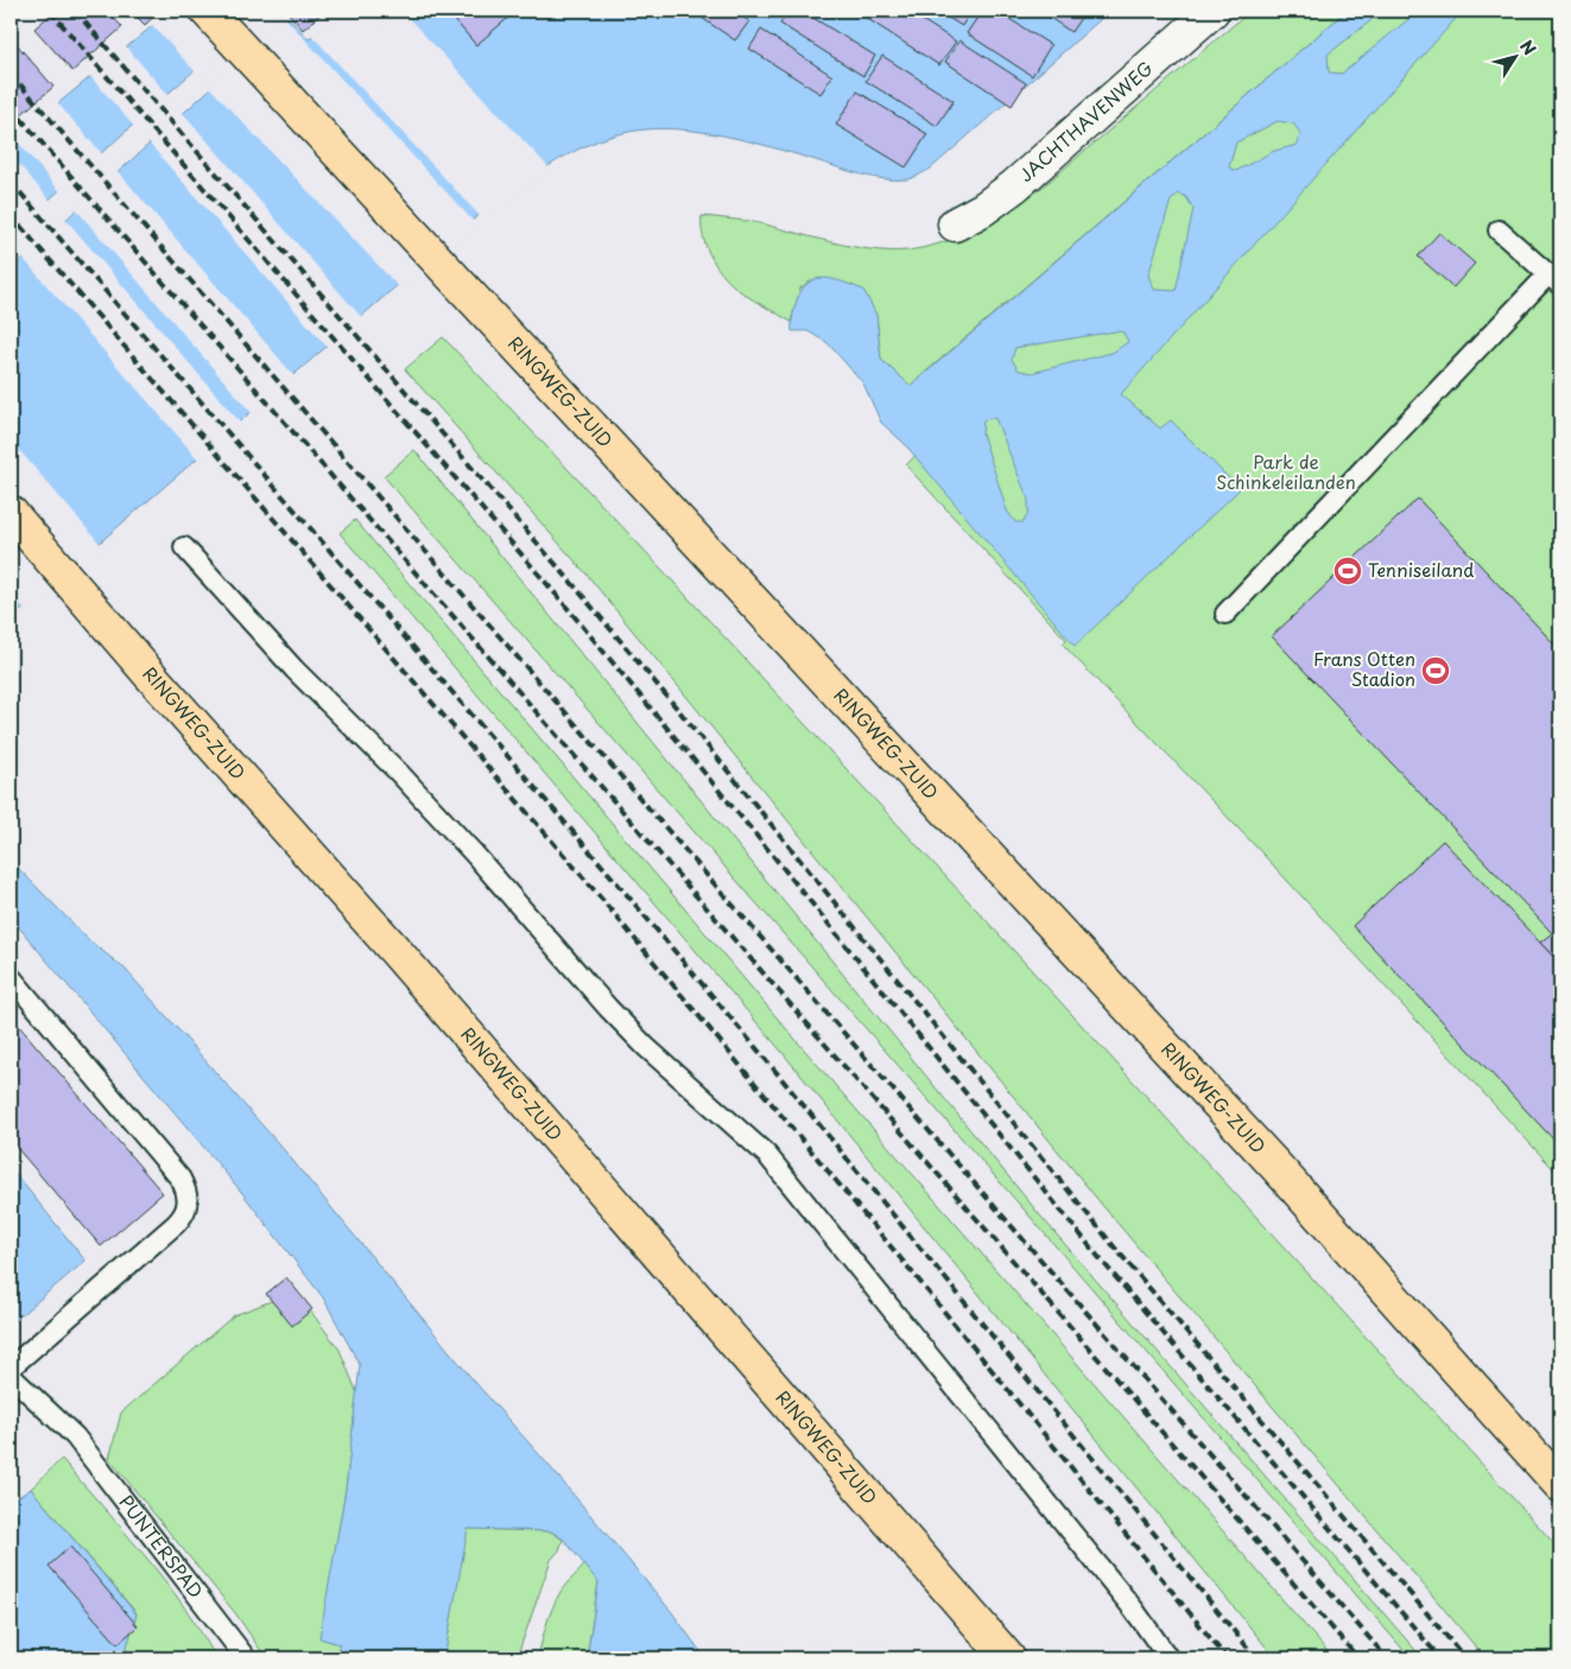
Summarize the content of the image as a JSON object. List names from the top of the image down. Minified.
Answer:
{"streets":{"highway":["RINGWEG-ZUID"],"street":["JACHTHAVENWEG"],"lane":["PUNTERSPAD"]},"parks":["Park de Schinkeleilanden"],"places":{"sports":["Tenniseiland","Frans Otten Stadion"]},"north":"top right"}
